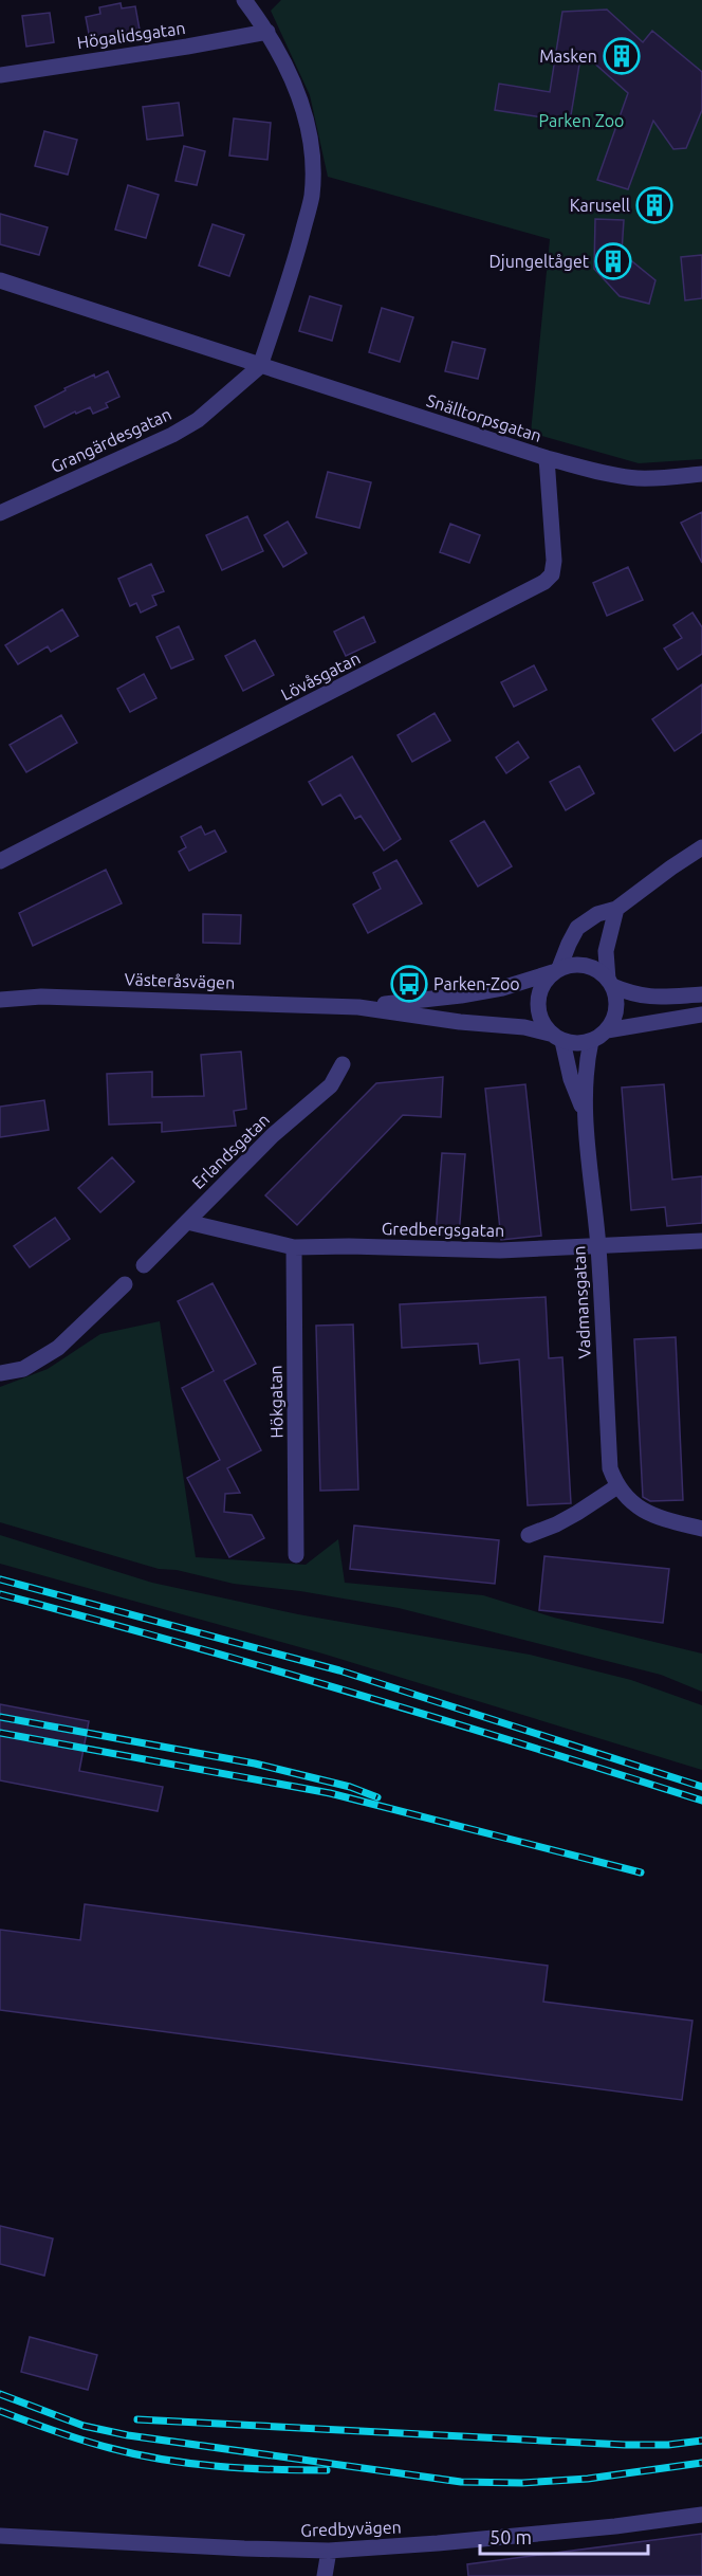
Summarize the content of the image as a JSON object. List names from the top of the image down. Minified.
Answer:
{"streets":{"street":["Högalidsgatan","Snälltorpsgatan","Grangärdesgatan","Lövåsgatan","Västeråsvägen","Erlandsgatan","Gredbergsgatan","Vadmansgatan","Hökgatan","Gredbyvägen"]},"crossings":[["Snälltorpsgatan","Grangärdesgatan"],["Snälltorpsgatan","Lövåsgatan"],["Västeråsvägen","Vadmansgatan"],["Erlandsgatan","Gredbergsgatan"],["Gredbergsgatan","Vadmansgatan"],["Gredbergsgatan","Hökgatan"]],"parks":["Parken Zoo"],"places":{"building":["Masken","Karusell","Djungeltåget"],"bus stop":["Parken-Zoo"]},"scale_bar":"50 m"}
